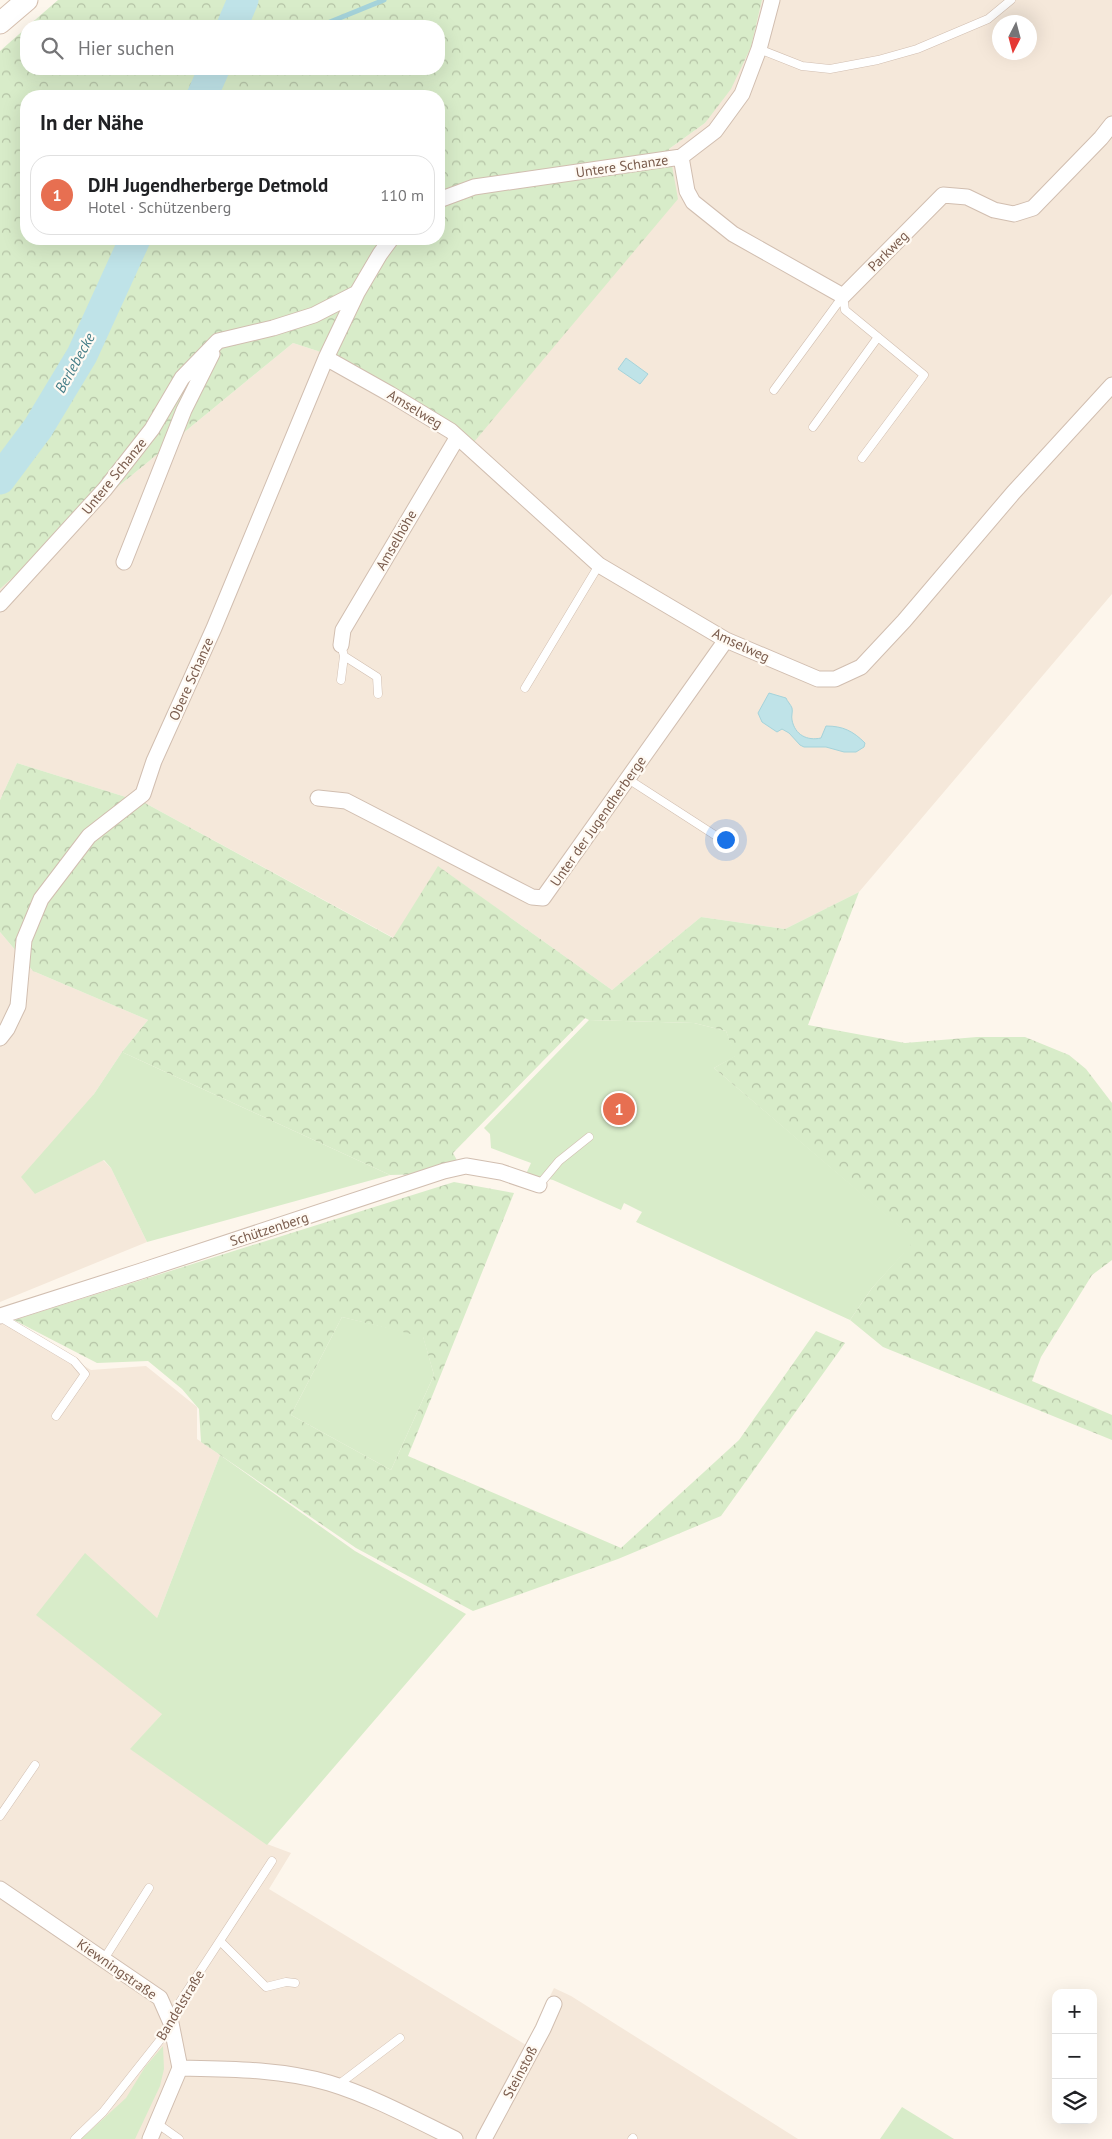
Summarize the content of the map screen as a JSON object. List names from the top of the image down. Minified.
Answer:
{"streets":{"street":["Untere Schanze","Parkweg","Amselweg","Amselhöhe","Obere Schanze","Unter der Jugendherberge","Schützenberg","Kiewningstraße","Steinstoß"],"lane":["Bandelstraße"]},"crossings":[["Amselweg","Amselhöhe"],["Amselweg","Obere Schanze"],["Amselweg","Unter der Jugendherberge"],["Kiewningstraße","Bandelstraße"]],"water":["Berlebecke"],"north":"bottom","page":{"search":"Hier suchen","heading":"In der Nähe","list":[{"mark":"1","name":"DJH Jugendherberge Detmold","note":"Hotel · Schützenberg","value":"110 m"}],"pins":"1","map_buttons":["+","−"]}}
